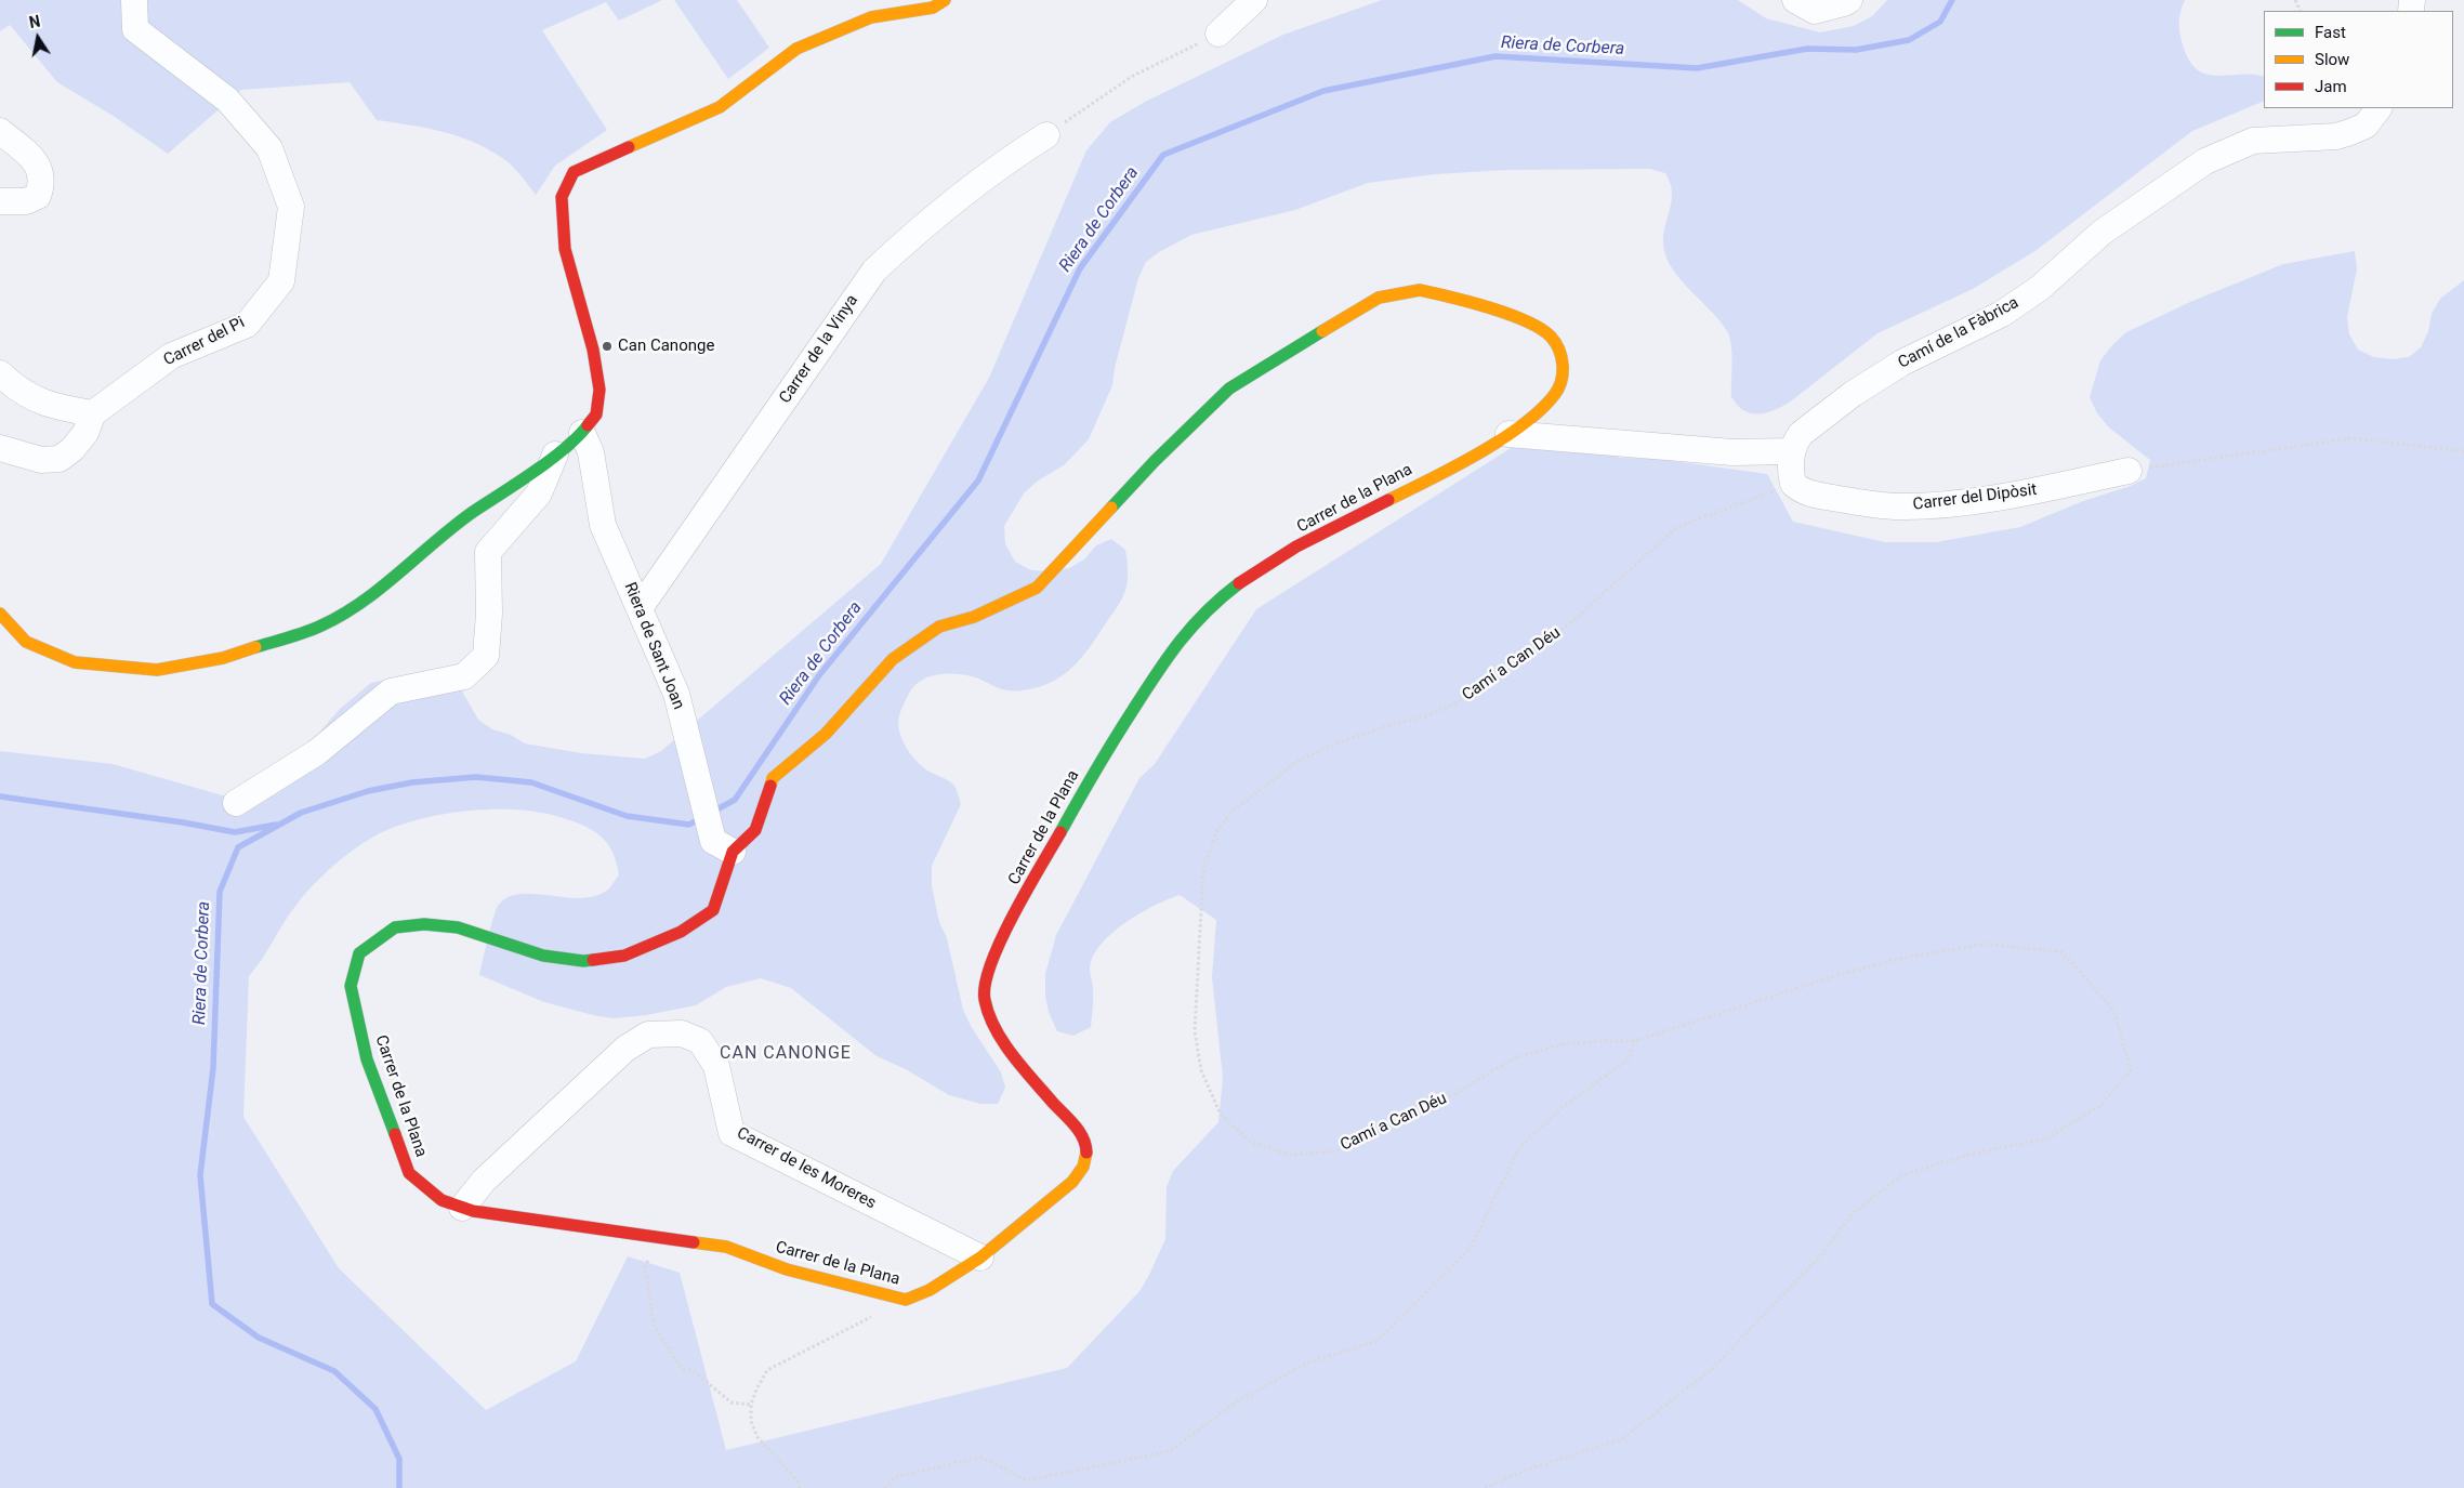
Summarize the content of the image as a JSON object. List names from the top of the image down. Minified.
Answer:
{"streets":{"street":["Camí de la Fàbrica","Carrer del Pi","Carrer de la Vinya","Carrer del Dipòsit","Carrer de la Plana","Riera de Sant Joan","Carrer de les Moreres"],"path":["Camí a Can Déu"]},"crossings":[["Carrer de la Vinya","Riera de Sant Joan"],["Carrer del Dipòsit","Camí a Can Déu"],["Carrer de la Plana","Riera de Sant Joan"],["Carrer de la Plana","Carrer de les Moreres"]],"districts":["CAN CANONGE"],"water":["Riera de Corbera"],"places":["Can Canonge"],"legend":["Fast","Slow","Jam"],"north":"top"}
